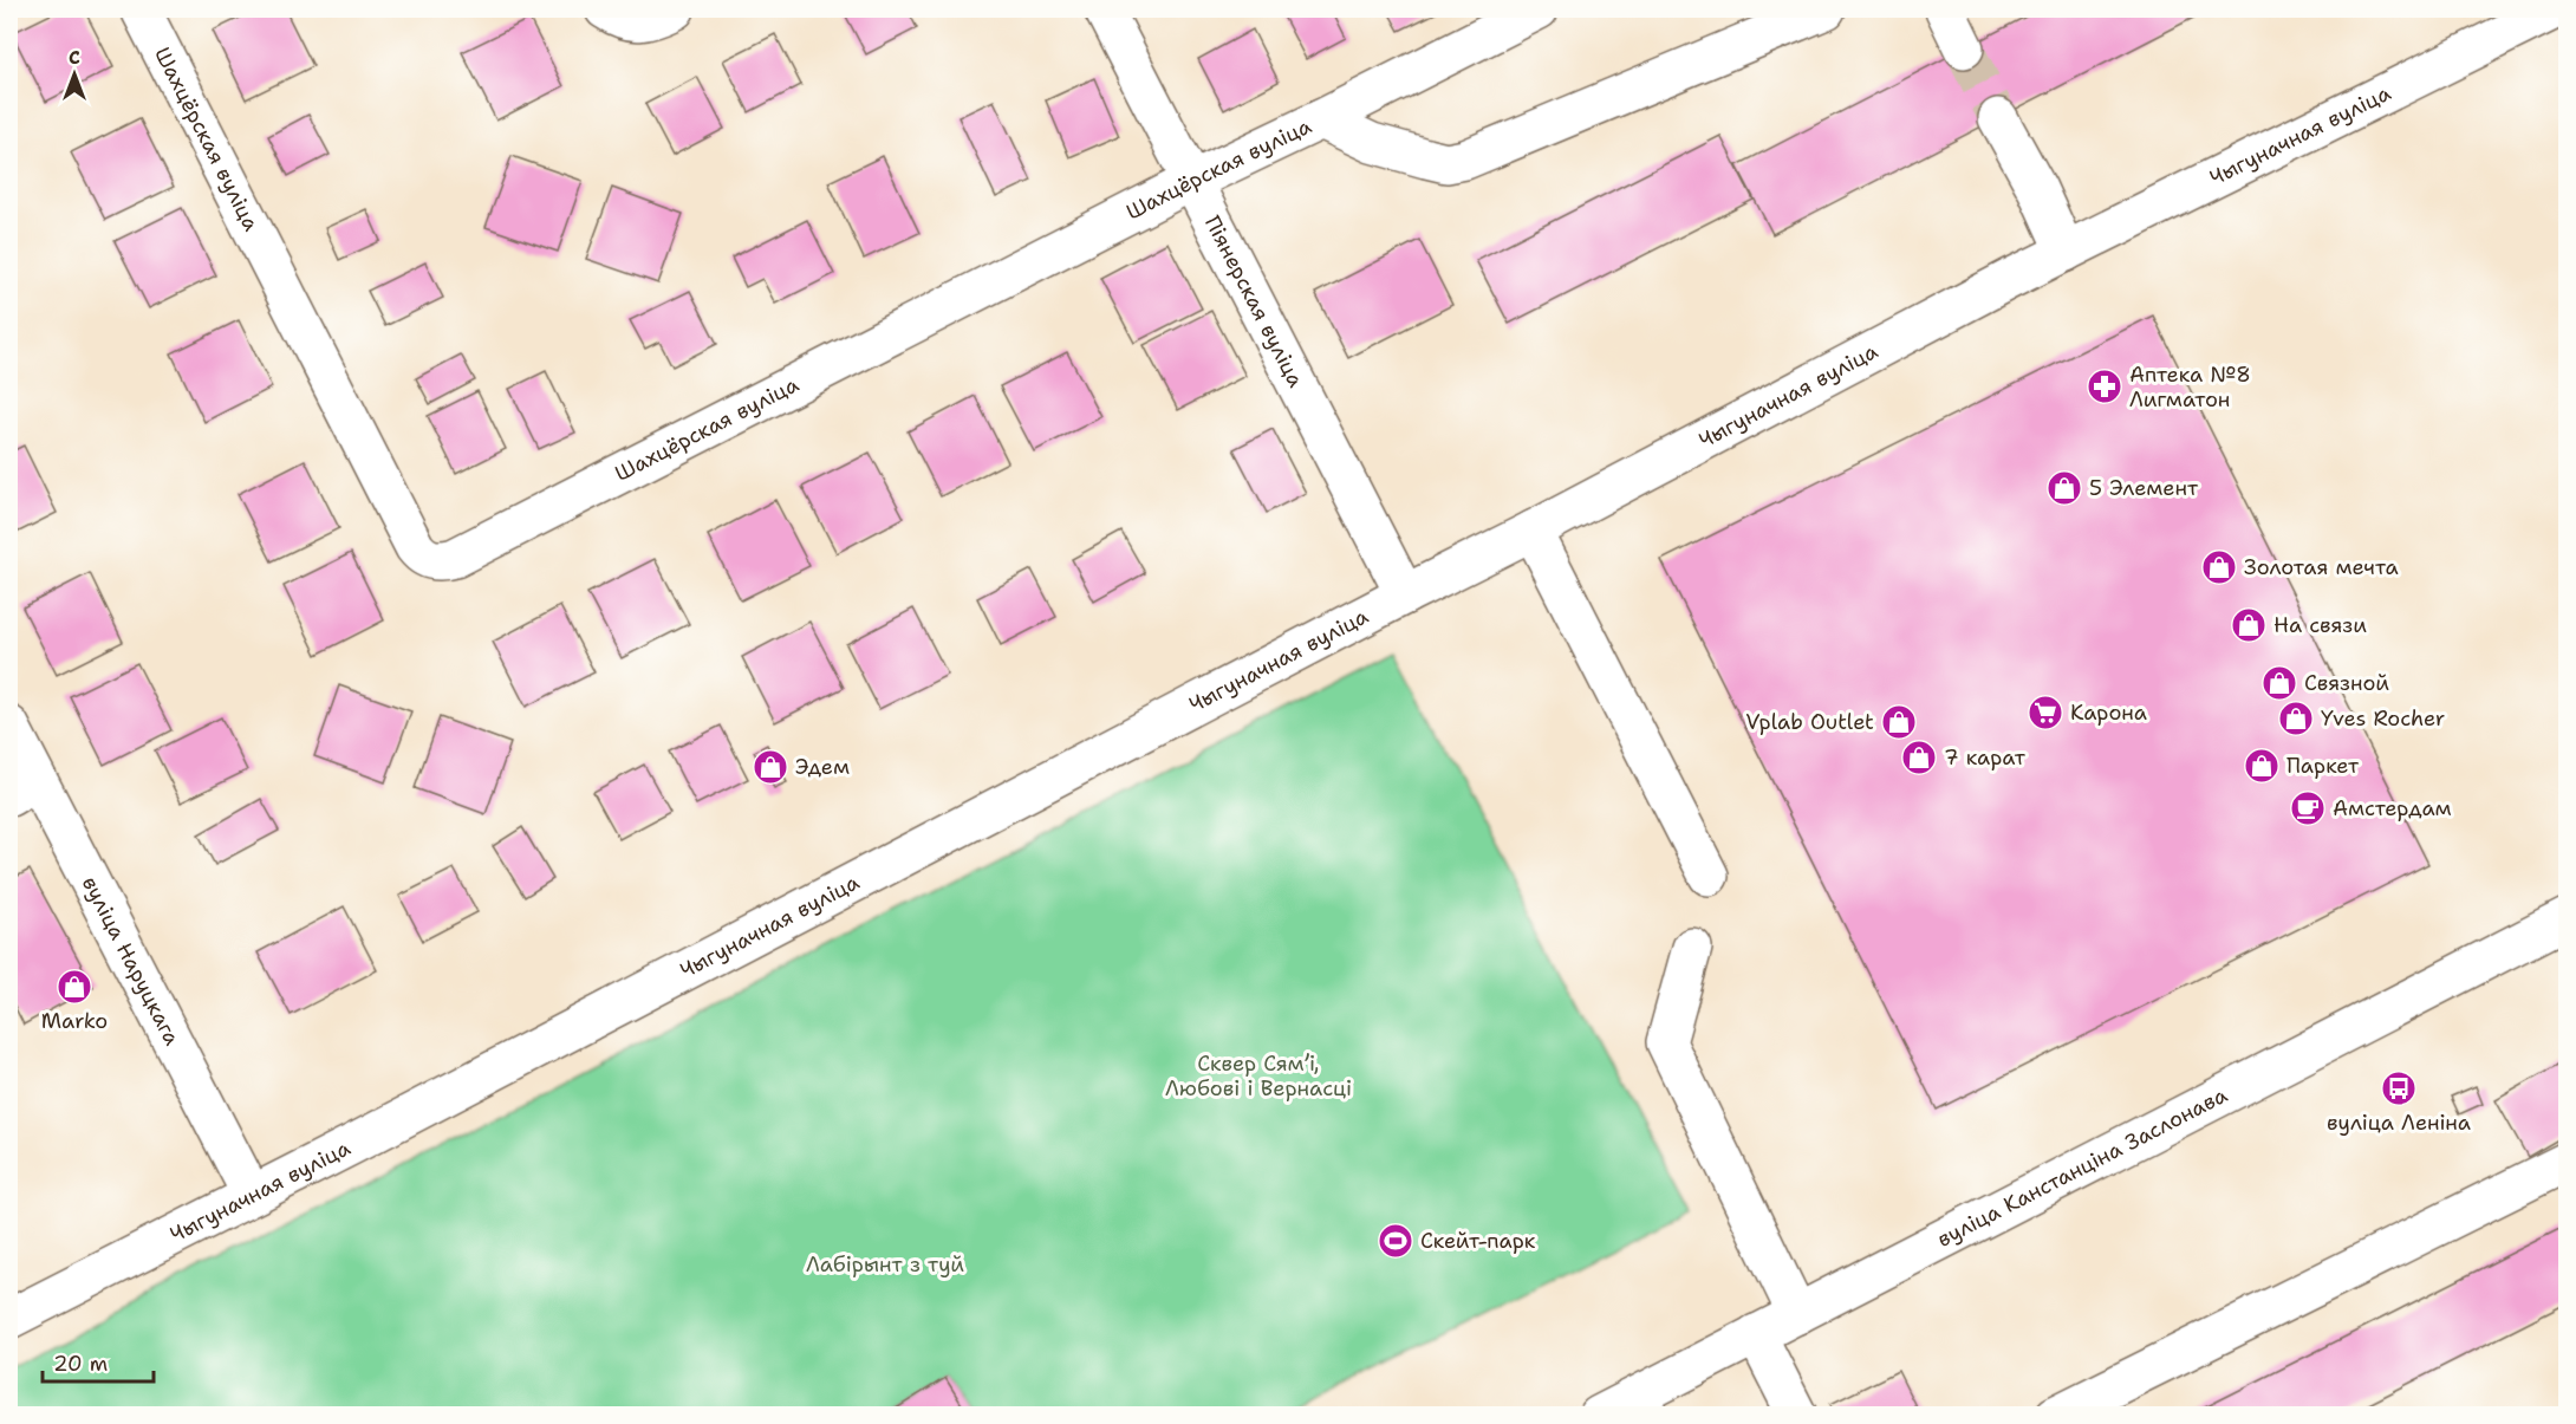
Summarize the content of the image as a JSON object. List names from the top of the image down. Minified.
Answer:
{"streets":{"main road":["Чыгуначная вуліца","Шахцёрская вуліца","Піянерская вуліца","вуліца Наруцкага","вуліца Канстанціна Заслонава"]},"crossings":[["Чыгуначная вуліца","Піянерская вуліца"],["Чыгуначная вуліца","вуліца Наруцкага"],["Шахцёрская вуліца","Піянерская вуліца"]],"parks":["Сквер Сямʼі, Любові і Вернасці","Лабірынт з туй"],"places":{"pharmacy":["Аптека №8 Лигматон"],"shop":["5 Элемент","Золотая мечта","На связи","Связной","Yves Rocher","Vplab Outlet","7 карат","Паркет","Эдем","Marko"],"supermarket":["Карона"],"cafe":["Амстердам"],"bus stop":["вуліца Леніна"],"sports":["Скейт-парк"]},"scale_bar":"20 m","north":"top"}
